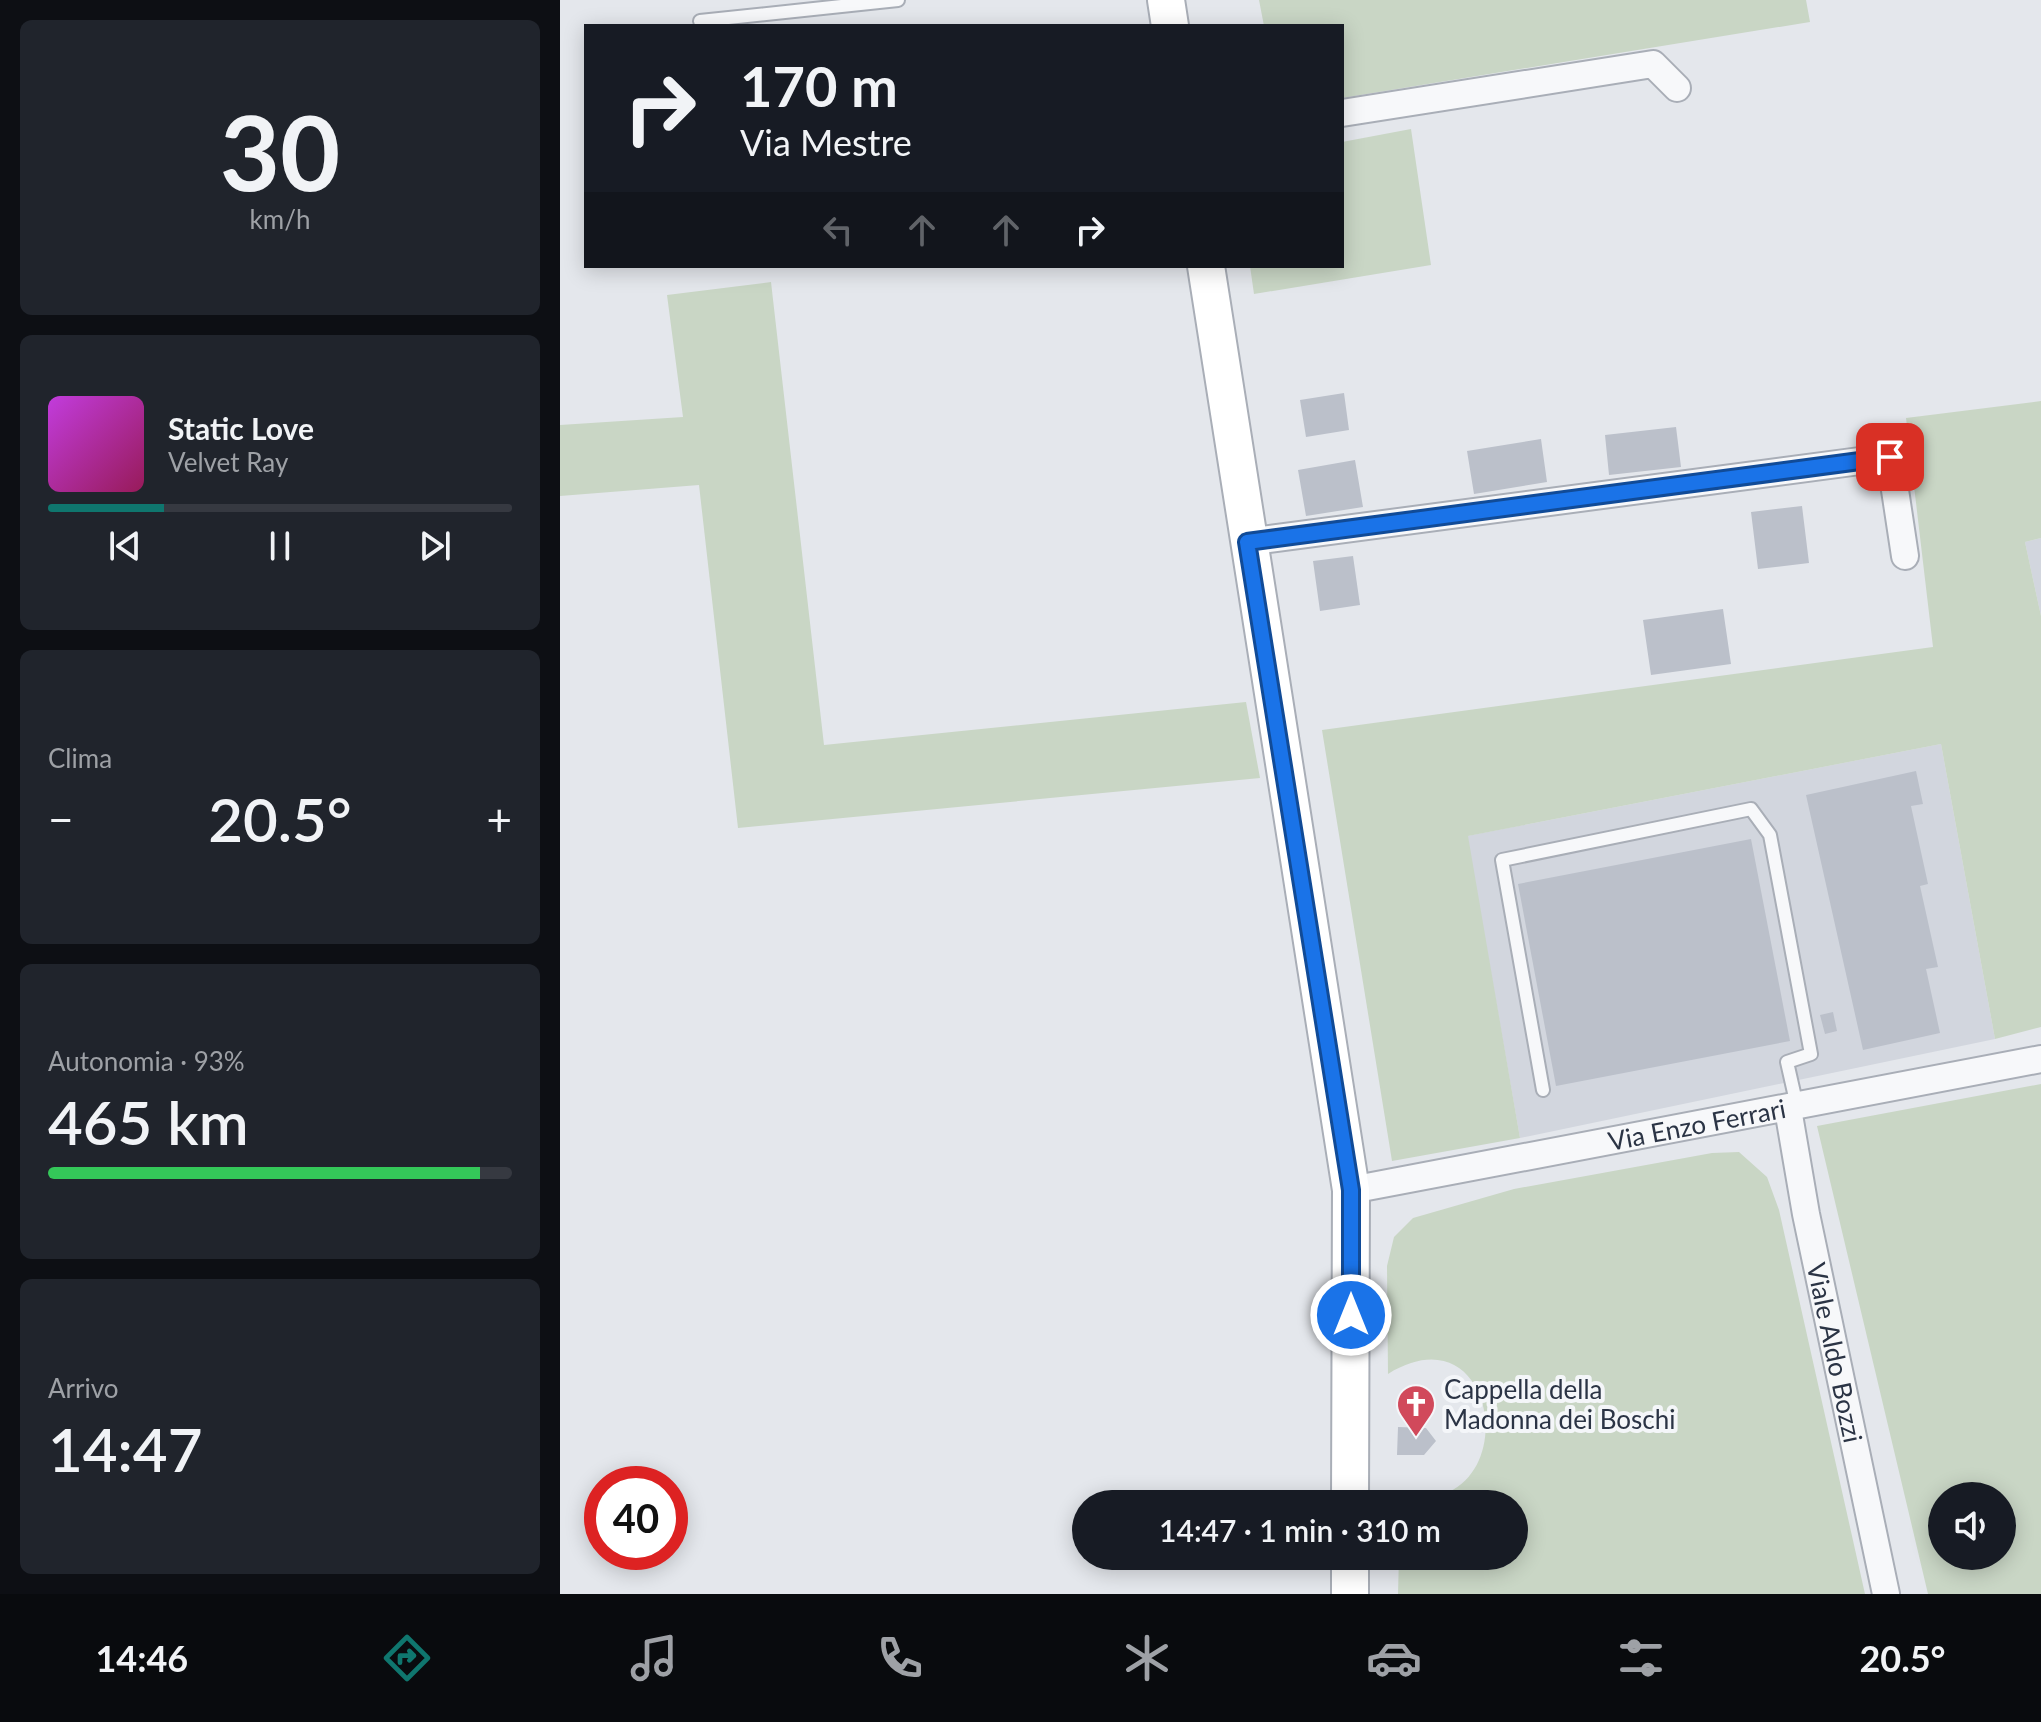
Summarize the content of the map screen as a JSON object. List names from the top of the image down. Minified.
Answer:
{"streets":{"street":["Via Enzo Ferrari","Viale Aldo Bozzi"]},"crossings":[["Via Enzo Ferrari","Viale Aldo Bozzi"]],"places":{"church":["Cappella della Madonna dei Boschi"]},"page":{"tile":[["30","km/h"],"Clima",["Autonomia · 93%","465 km"],["Arrivo","14:47"]],"turn":["170 m","Via Mestre"],"song":["Static Love","Velvet Ray"],"heat":["−","20.5°","+"],"limit":"40","trip":"14:47 · 1 min · 310 m","tabs":["14:46","20.5°"]}}
